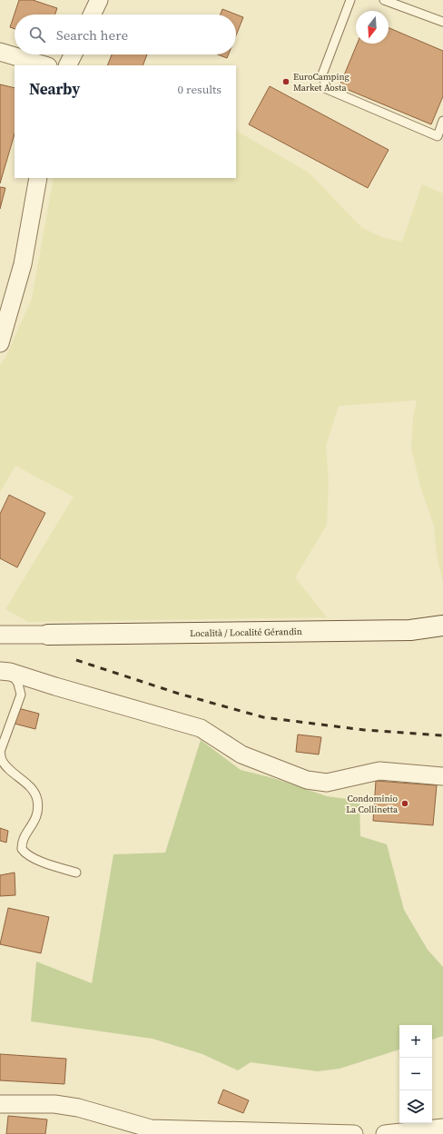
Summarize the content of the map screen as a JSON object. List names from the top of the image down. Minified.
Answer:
{"streets":{"street":["Località / Localité Gérandin"]},"places":["EuroCamping Market Aosta","Condominio La Collinetta"],"north":"bottom","page":{"search":"Search here","heading":["Nearby","0 results"],"map_buttons":["+","−"]}}
